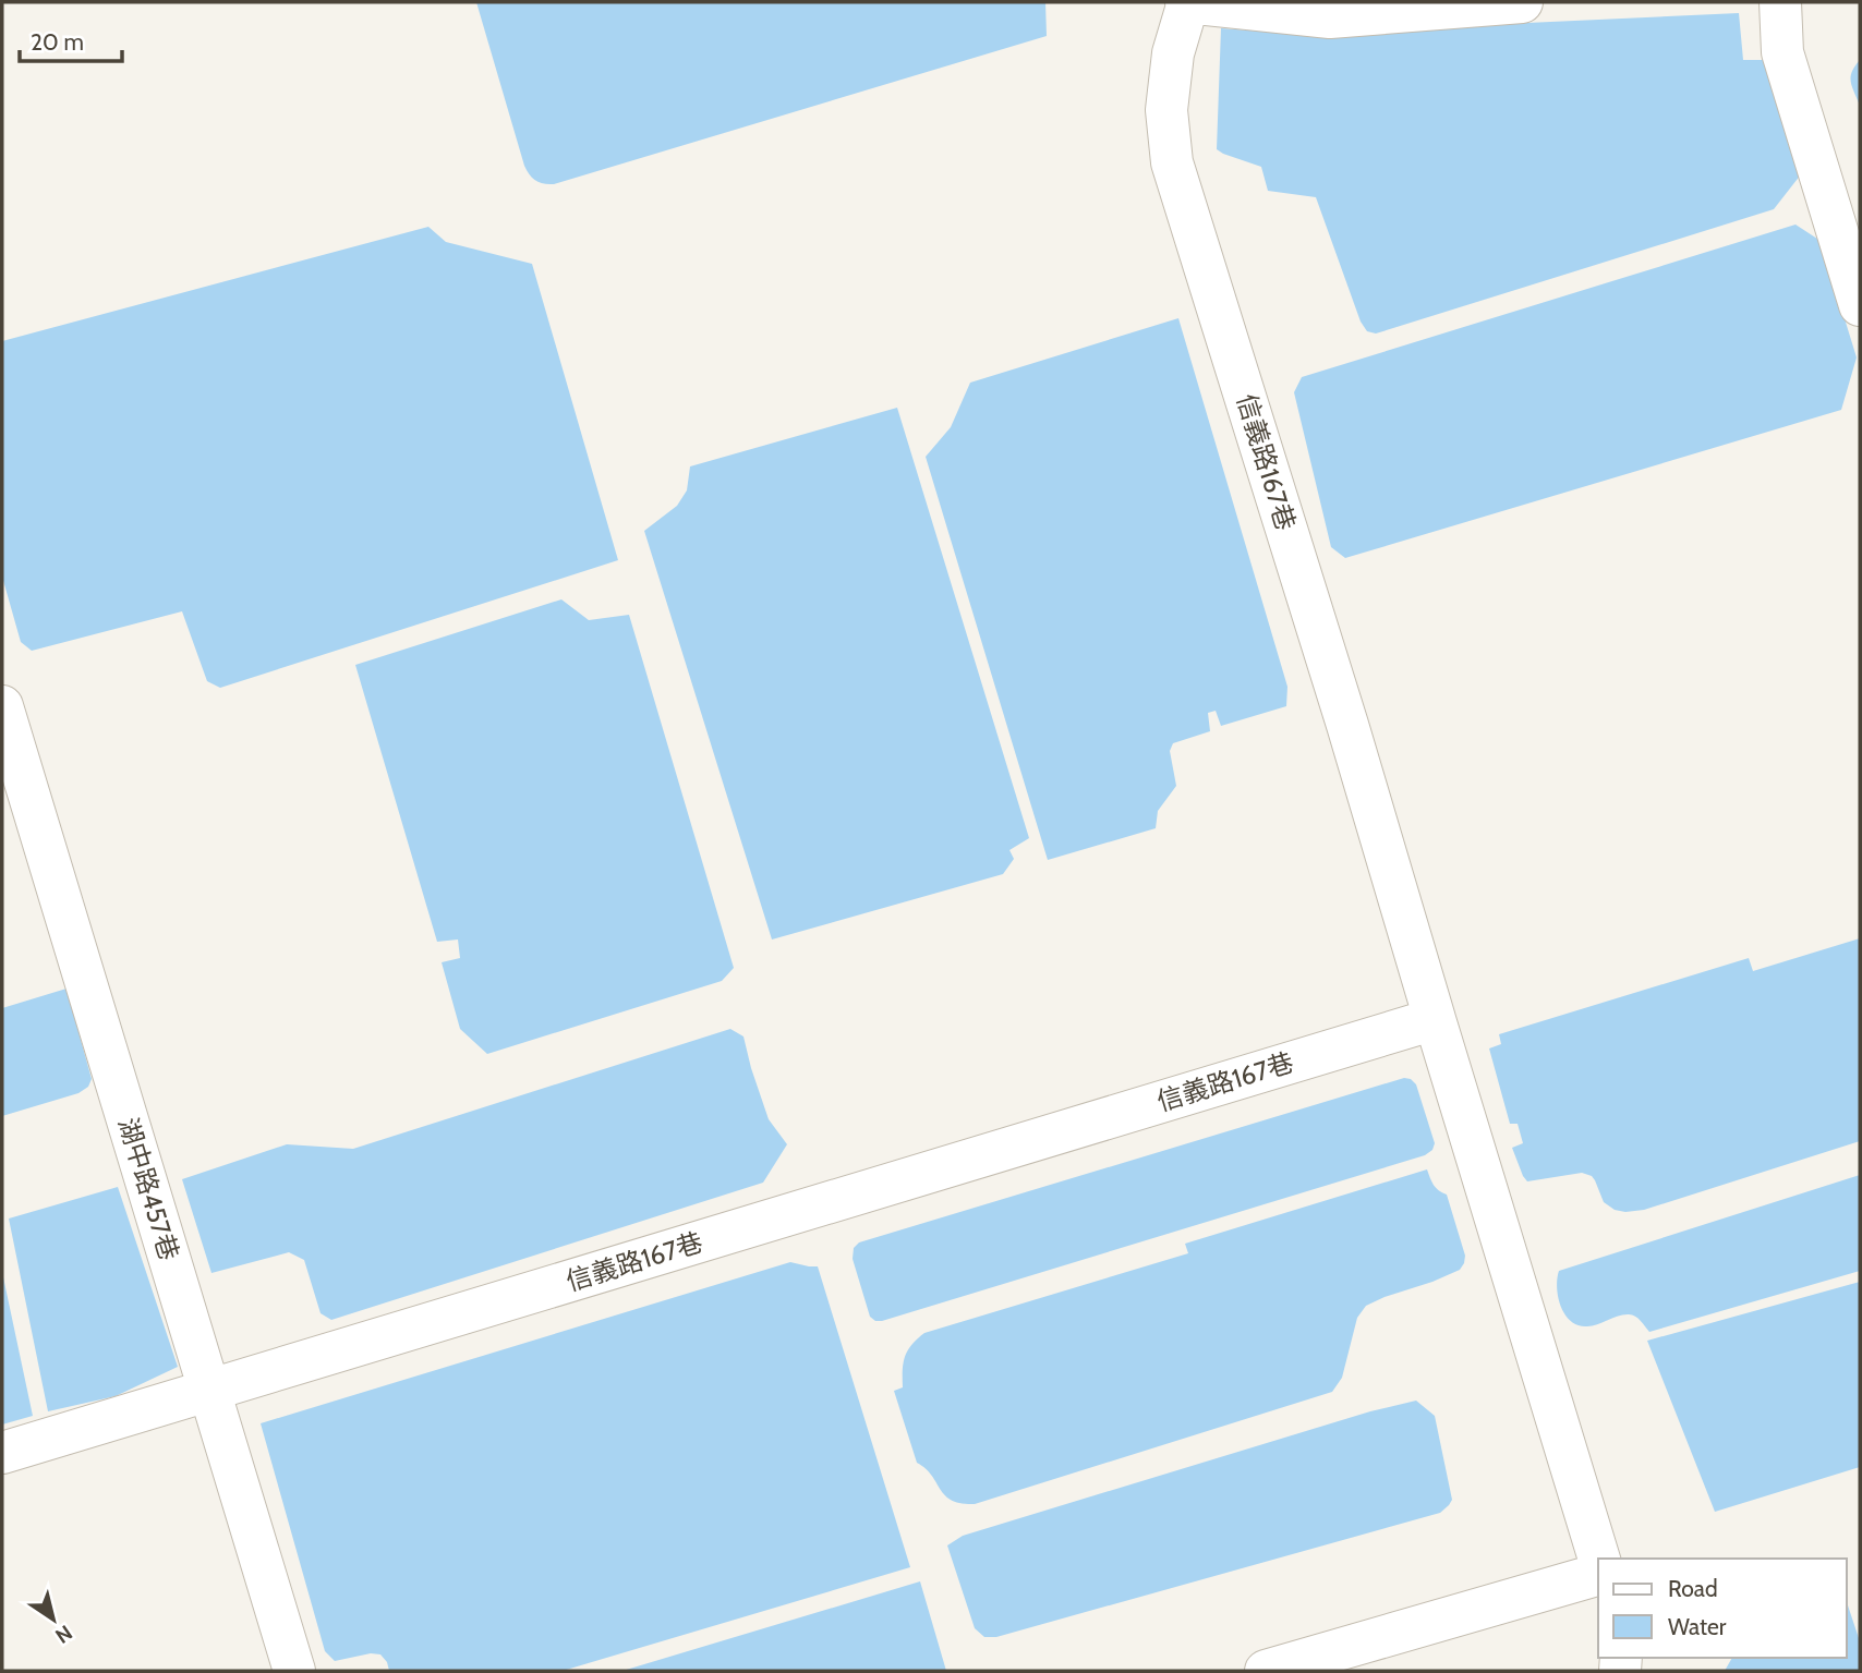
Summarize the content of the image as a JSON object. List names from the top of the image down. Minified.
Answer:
{"streets":{"street":["信義路167巷","湖中路457巷"]},"crossings":[["信義路167巷","湖中路457巷"]],"legend":["Road","Water"],"scale_bar":"20 m","north":"bottom right"}
